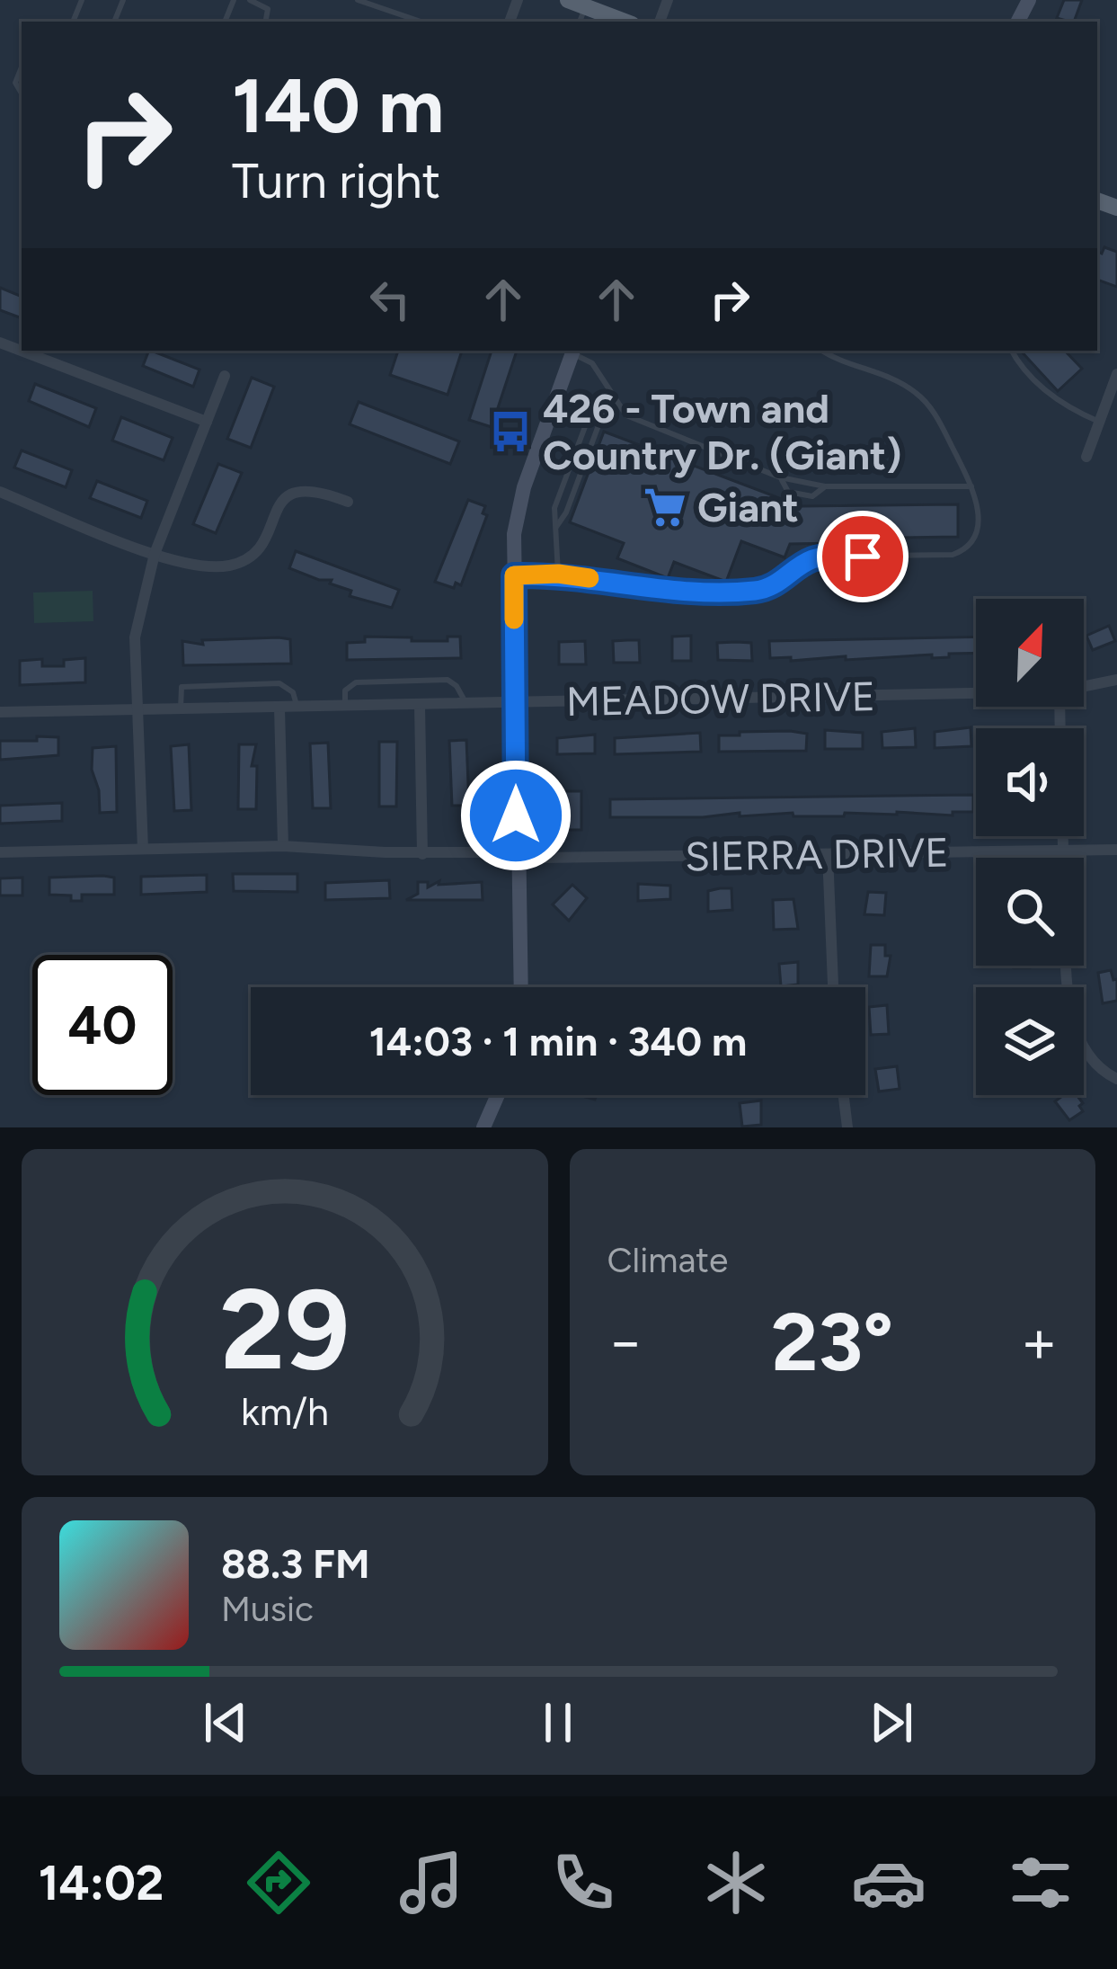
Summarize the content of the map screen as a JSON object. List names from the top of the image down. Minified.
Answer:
{"streets":{"street":["MEADOW DRIVE","SIERRA DRIVE"]},"places":{"bus stop":["426 - Town and Country Dr. (Giant)"],"supermarket":["Giant"]},"north":"top right","page":{"turn":["140 m","Turn right"],"limit":"40","trip":"14:03 · 1 min · 340 m","tile":"Climate","heat":["−","23°","+"],"song":["88.3 FM","Music"],"tabs":"14:02","gauge":["29","km/h"]}}
